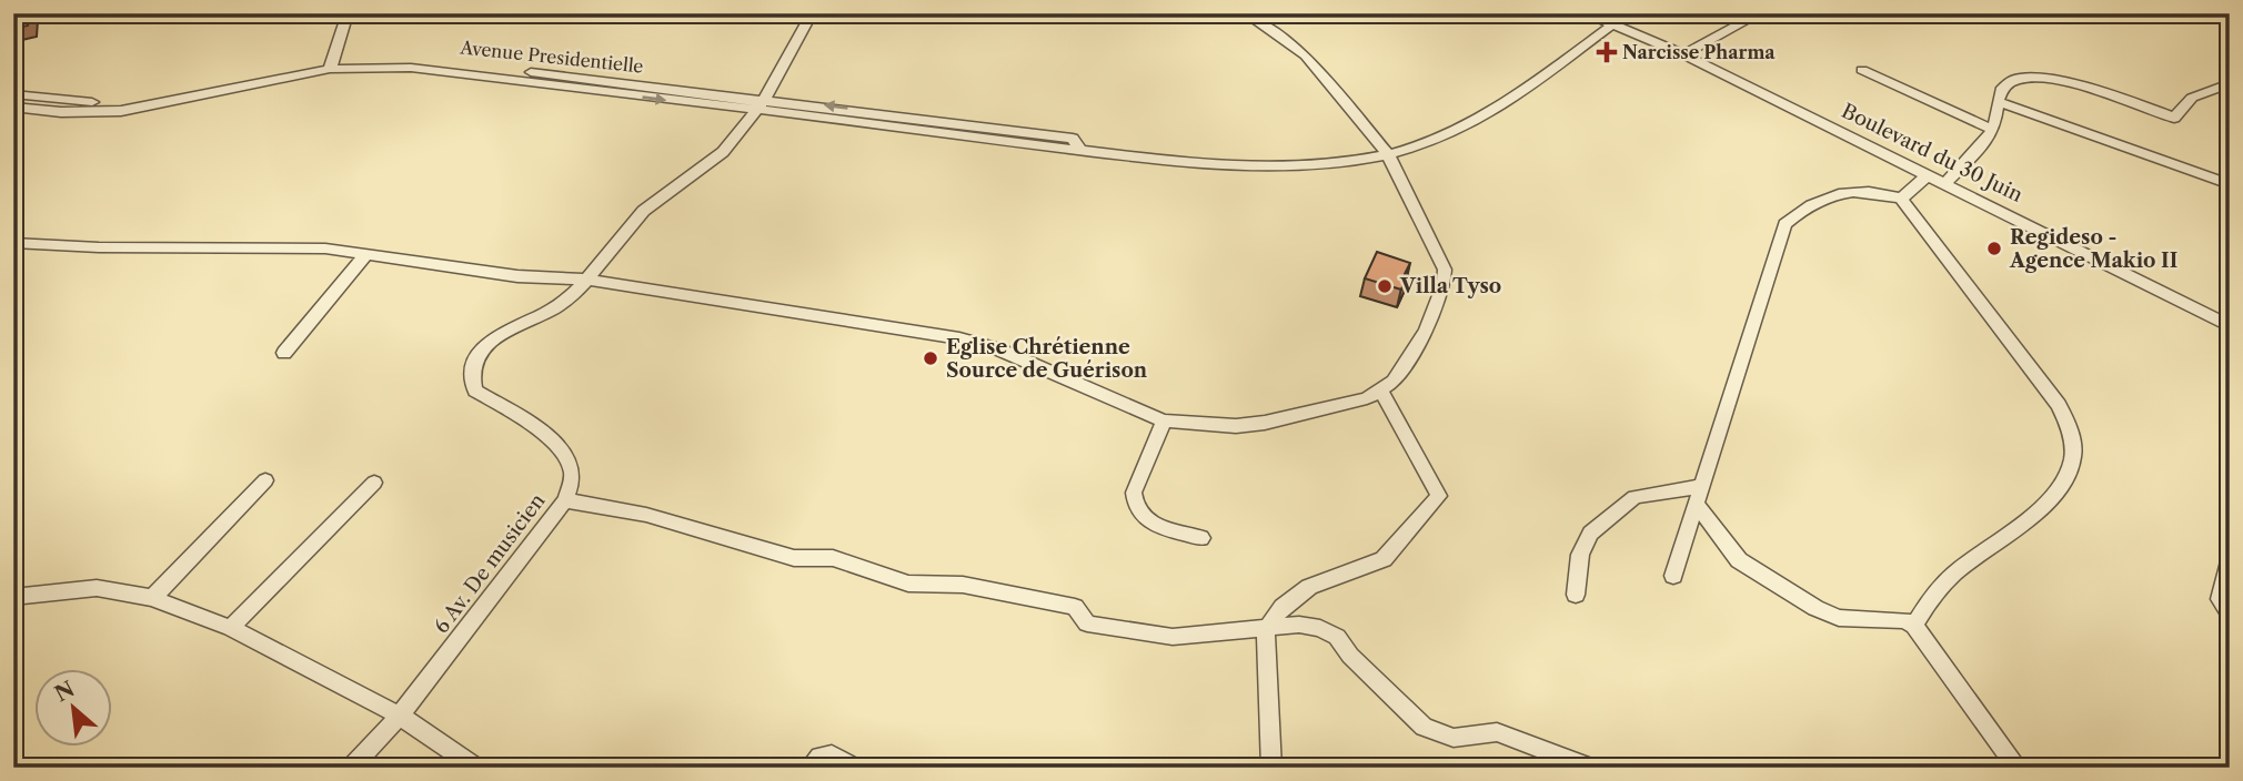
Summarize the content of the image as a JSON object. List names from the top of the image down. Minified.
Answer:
{"streets":{"street":["Avenue Presidentielle","Boulevard du 30 Juin","6 Av. De musicien"]},"crossings":[["Avenue Presidentielle","Boulevard du 30 Juin"],["Avenue Presidentielle","6 Av. De musicien"]],"places":{"health":["Narcisse Pharma"],"other":["Regideso - Agence Makio II","Villa Tyso","Eglise Chrétienne Source de Guérison"]},"north":"top left"}
